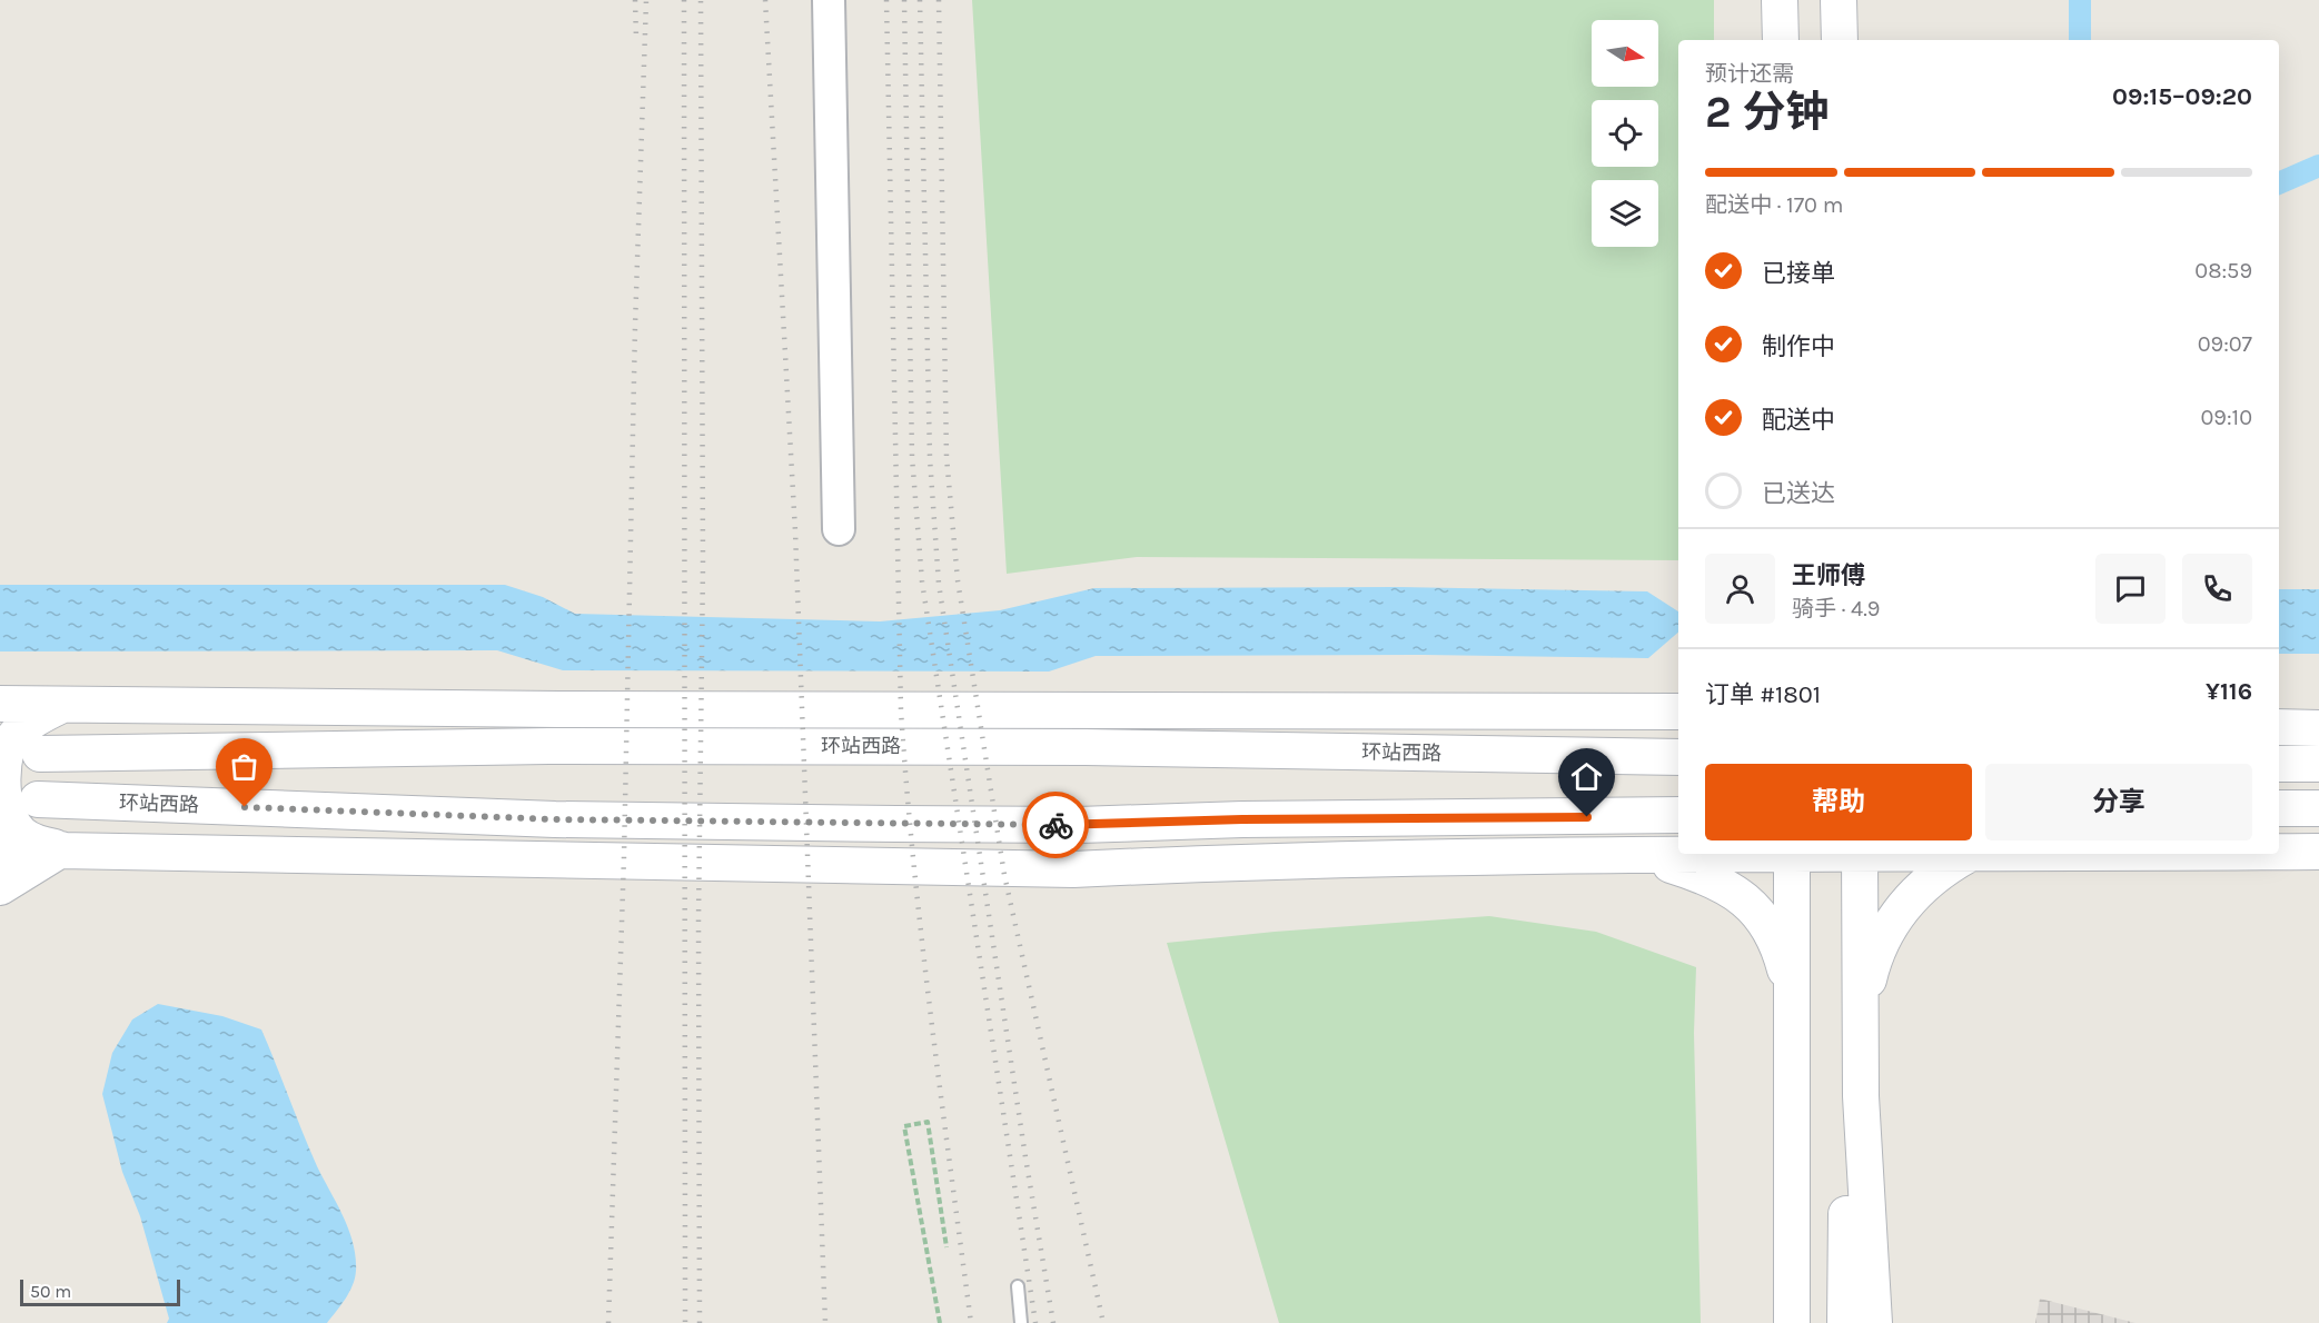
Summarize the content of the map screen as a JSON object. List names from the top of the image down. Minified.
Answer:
{"streets":{"main road":["环站西路"]},"scale_bar":"50 m","north":"right","page":{"heading":["2 分钟","预计还需","09:15–09:20"],"panel":["王师傅","骑手 · 4.9","订单 #1801","¥116"],"bar":"配送中 · 170 m","list":[["已接单","08:59"],["制作中","09:07"],["配送中","09:10"],"已送达"],"buttons":["帮助","分享"],"scale":"50 m"}}
